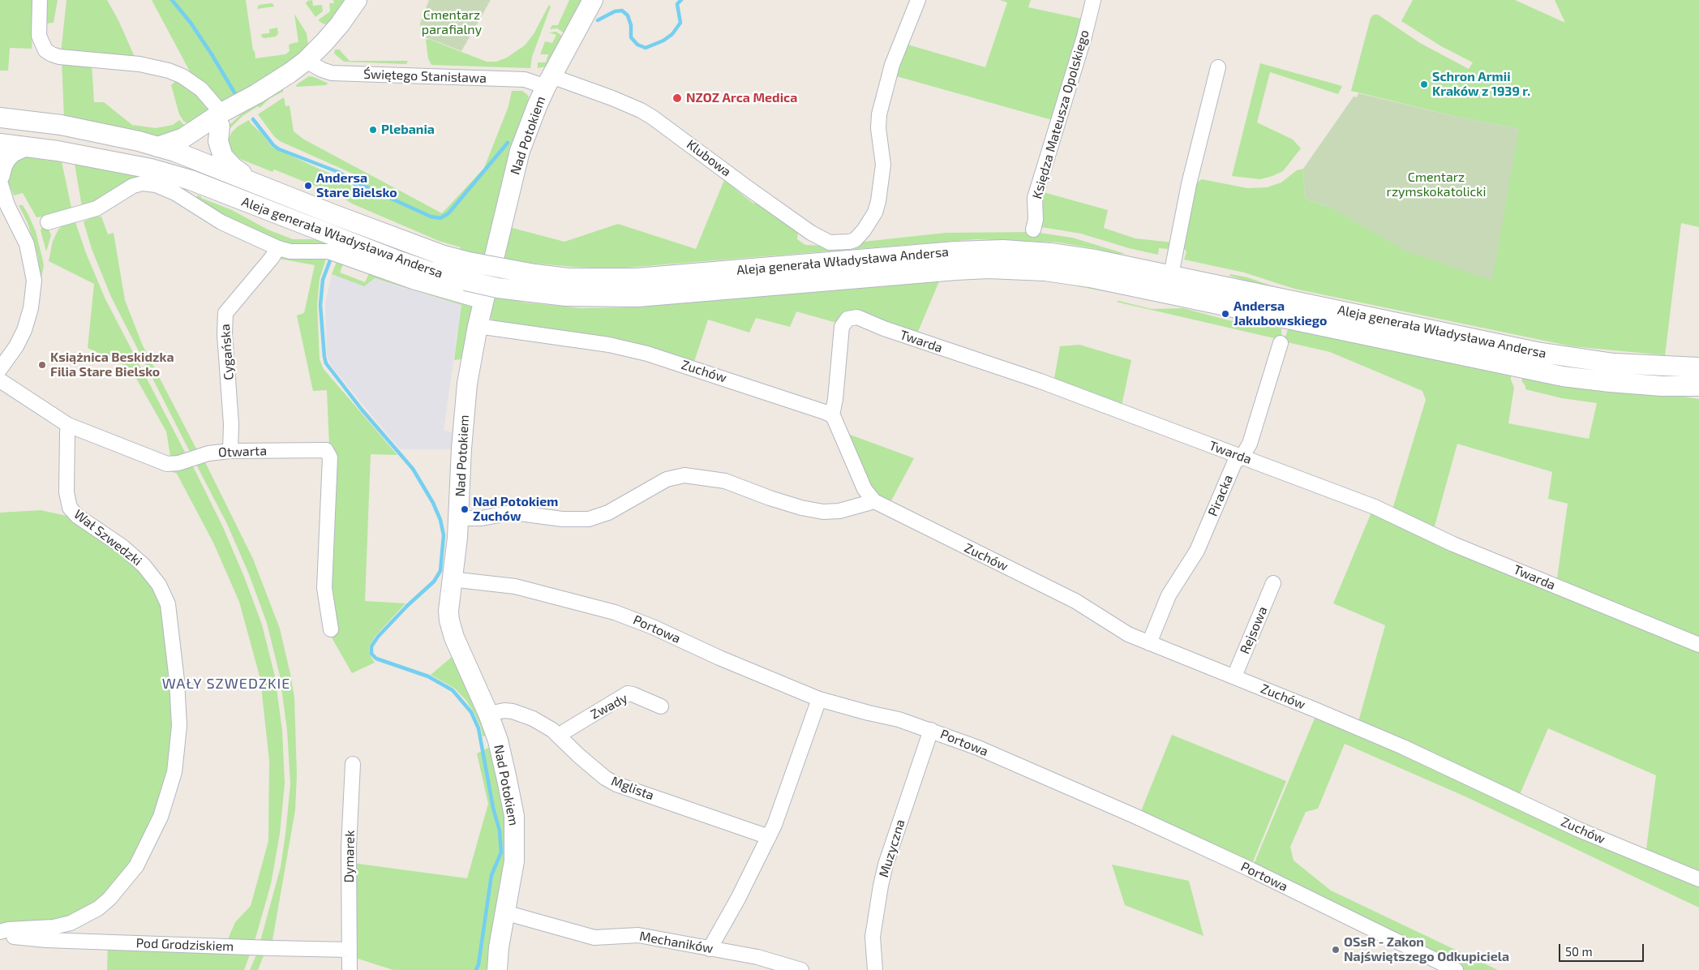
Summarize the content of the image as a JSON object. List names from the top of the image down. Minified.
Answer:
{"streets":{"main road":["Nad Potokiem","Aleja generała Władysława Andersa"],"street":["Świętego Stanisława","Księdza Mateusza Opolskiego","Klubowa","Twarda","Cygańska","Zuchów","Otwarta","Piracka","Wał Szwedzki","Portowa","Rejsowa","Zwady","Mglista","Muzyczna","Dymarek","Mechaników","Pod Grodziskiem"]},"crossings":[["Świętego Stanisława","Nad Potokiem"],["Świętego Stanisława","Klubowa"],["Nad Potokiem","Klubowa"],["Nad Potokiem","Zuchów"],["Nad Potokiem","Portowa"],["Nad Potokiem","Mglista"],["Nad Potokiem","Mechaników"],["Twarda","Zuchów"],["Twarda","Piracka"],["Cygańska","Otwarta"],["Zuchów","Piracka"],["Zuchów","Rejsowa"],["Otwarta","Wał Szwedzki"],["Wał Szwedzki","Pod Grodziskiem"],["Portowa","Muzyczna"],["Zwady","Mglista"],["Dymarek","Pod Grodziskiem"]],"districts":["WAŁY SZWEDZKIE"],"parks":["Cmentarz parafialny","Cmentarz rzymskokatolicki"],"places":["Schron Armii Kraków z 1939 r.","NZOZ Arca Medica","Plebania","Andersa Stare Bielsko","Andersa Jakubowskiego","Książnica Beskidzka Filia Stare Bielsko","Nad Potokiem Zuchów","OSsR - Zakon Najświętszego Odkupiciela"],"scale_bar":"50 m"}
